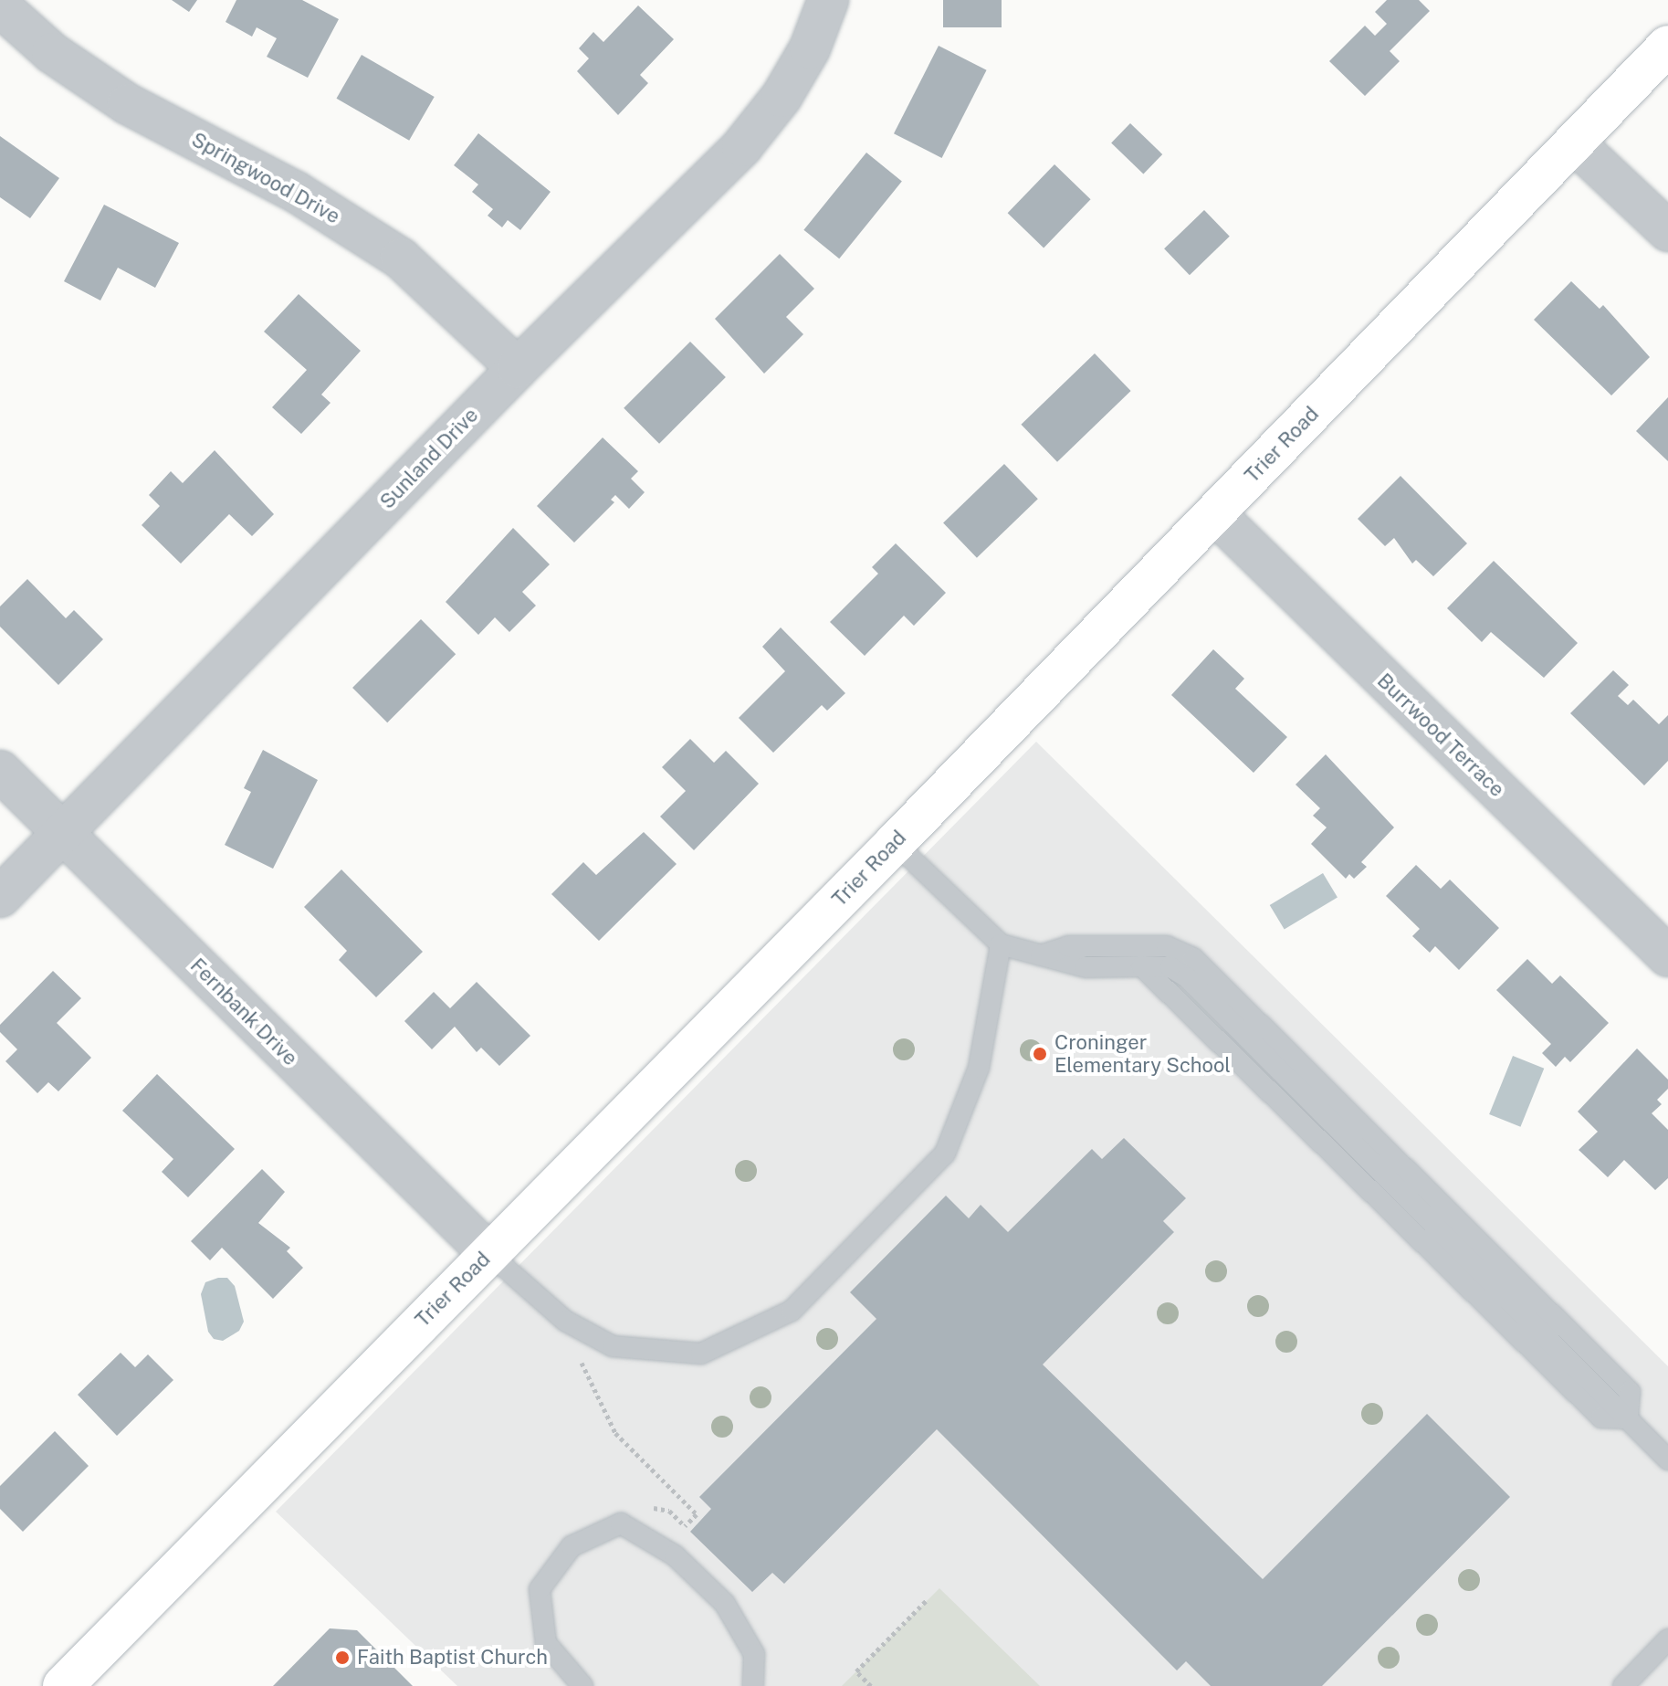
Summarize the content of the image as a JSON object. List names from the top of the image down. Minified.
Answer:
{"streets":{"street":["Springwood Drive","Trier Road","Sunland Drive","Burrwood Terrace","Fernbank Drive"]},"crossings":[["Springwood Drive","Sunland Drive"],["Trier Road","Burrwood Terrace"],["Trier Road","Fernbank Drive"],["Sunland Drive","Fernbank Drive"]],"places":["Croninger Elementary School","Faith Baptist Church"]}
